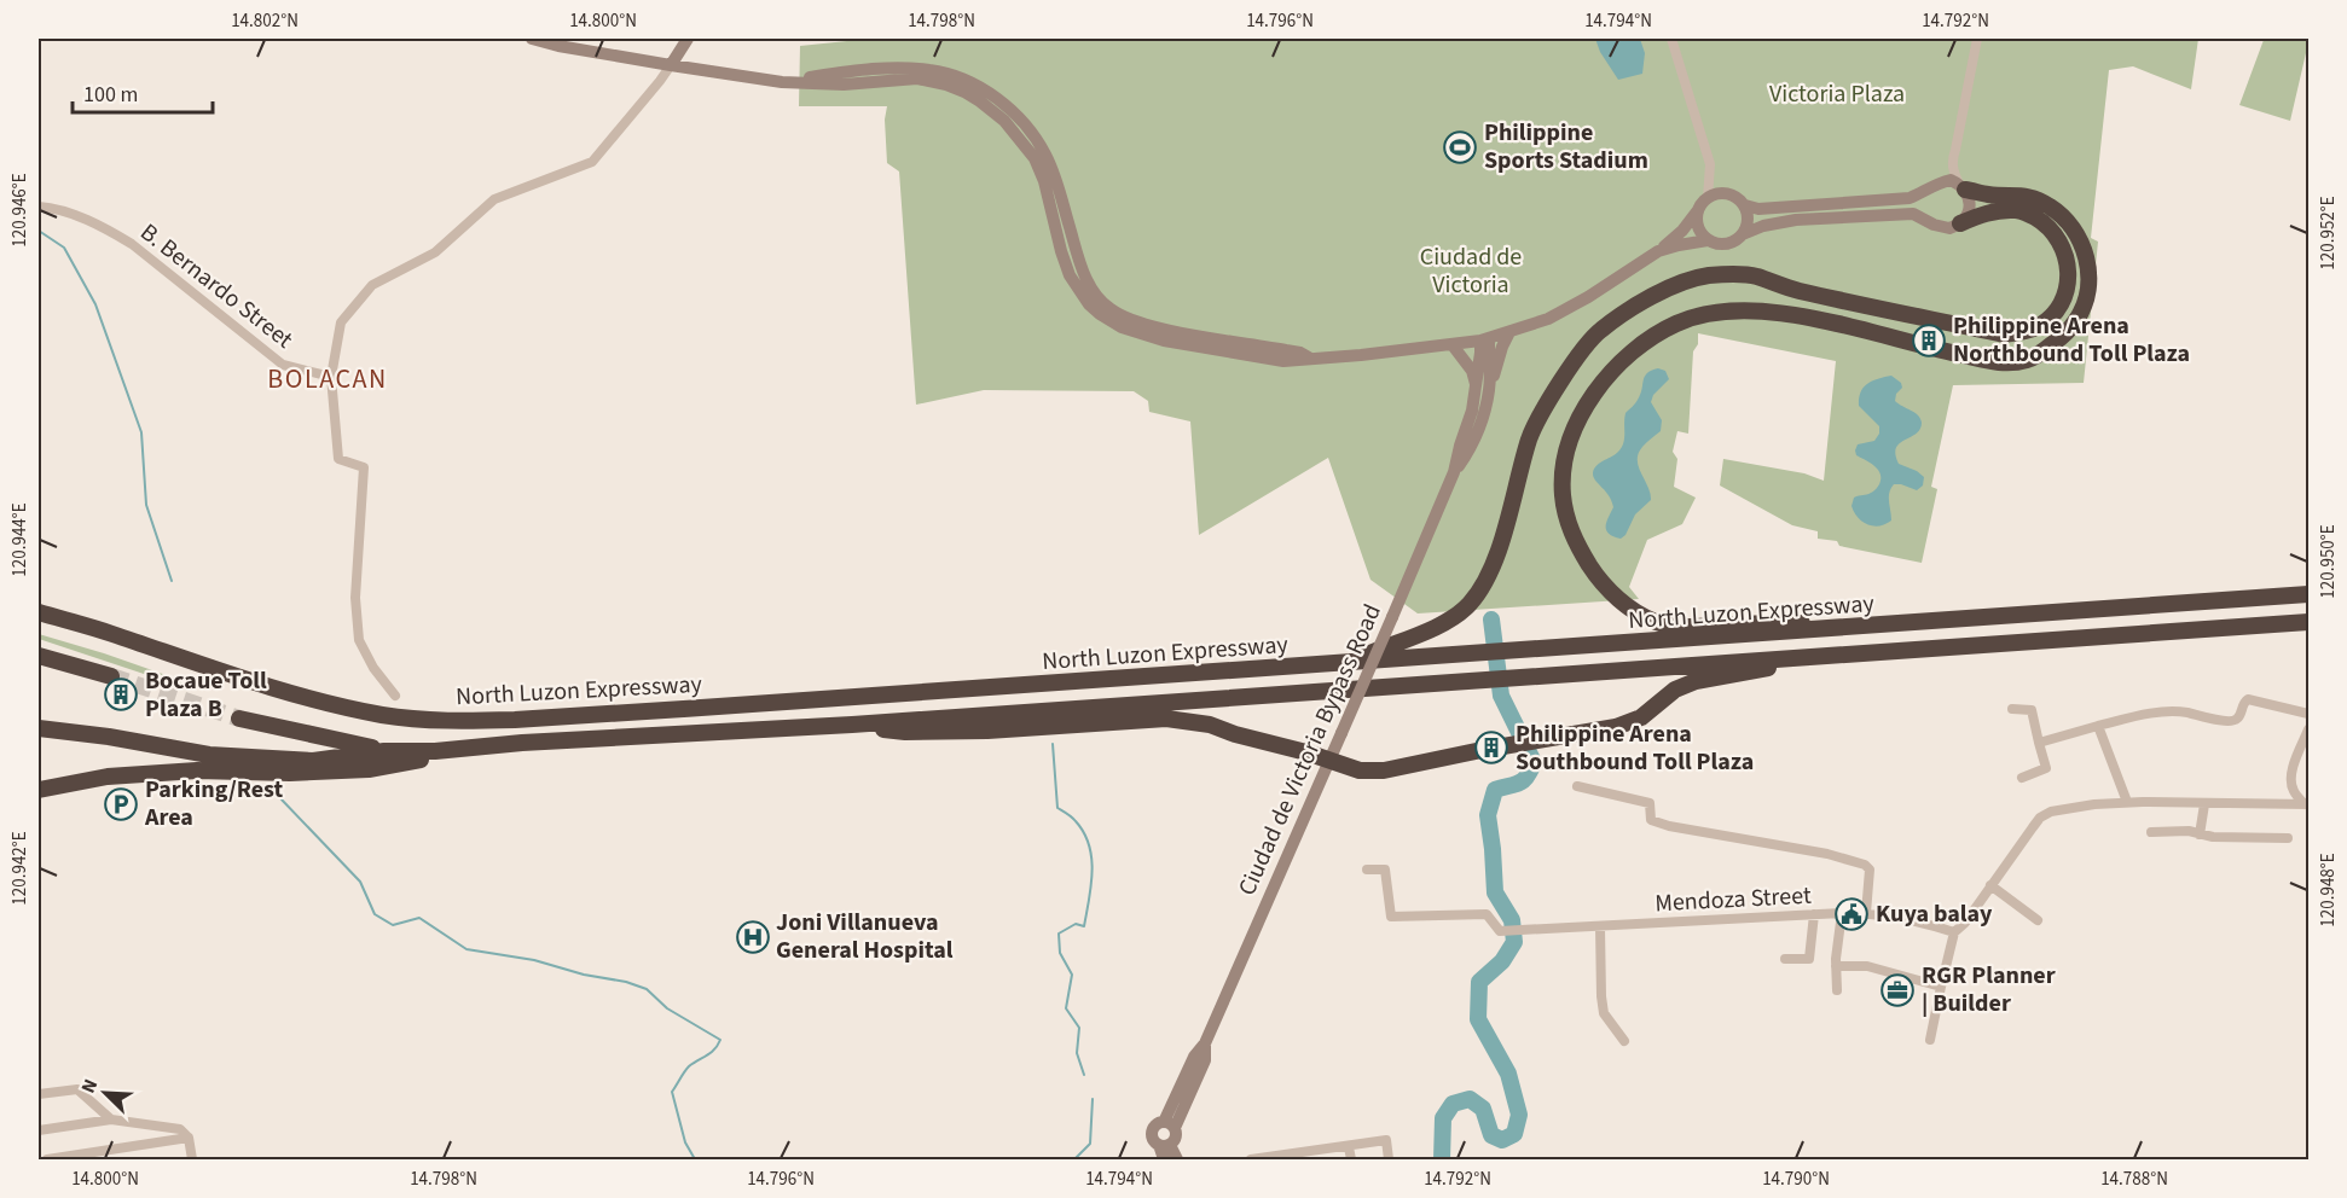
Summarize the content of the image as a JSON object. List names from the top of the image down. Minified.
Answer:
{"streets":{"highway":["North Luzon Expressway"],"main road":["Ciudad de Victoria Bypass Road"],"street":["B. Bernardo Street","Mendoza Street"]},"districts":["BOLACAN"],"parks":["Victoria Plaza","Ciudad de Victoria"],"places":{"sports":["Philippine Sports Stadium"],"building":["Philippine Arena Northbound Toll Plaza","Bocaue Toll Plaza B","Philippine Arena Southbound Toll Plaza"],"parking":["Parking/Rest Area"],"public building":["Kuya balay"],"hospital":["Joni Villanueva General Hospital"],"office":["RGR Planner | Builder"]},"scale_bar":"100 m","north":"top left","coordinates":["14.802°N","14.800°N","14.798°N","14.796°N","14.794°N","14.792°N","120.946°E","120.952°E","120.944°E","120.950°E","120.942°E","120.948°E","14.790°N","14.788°N"]}
